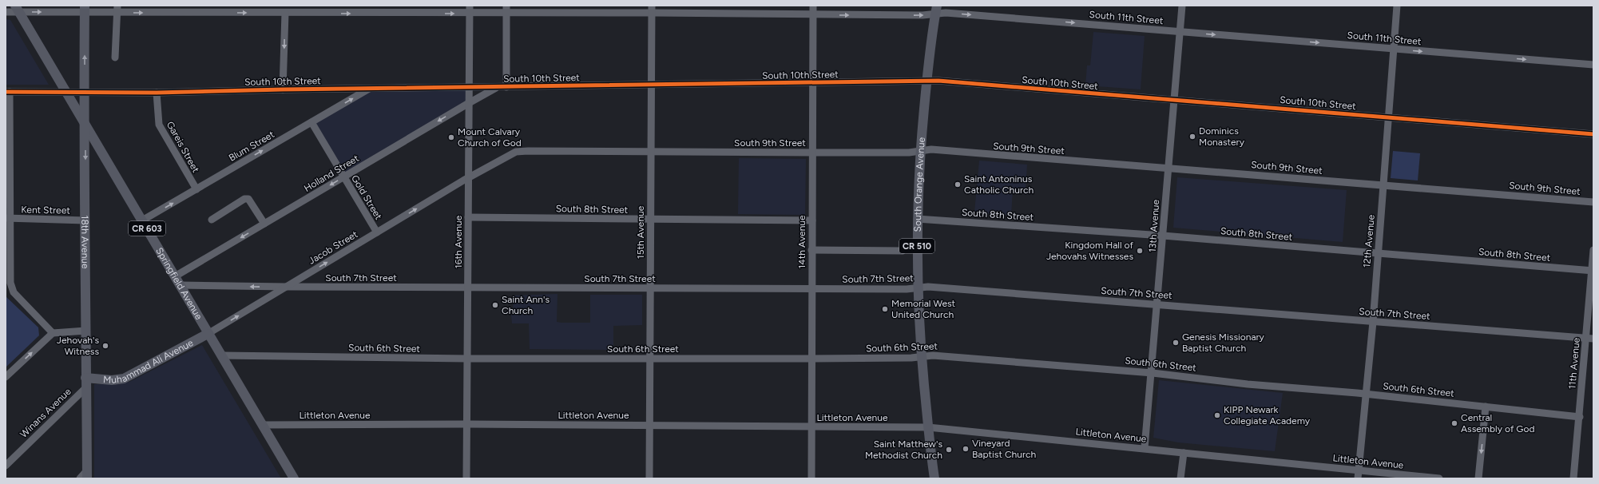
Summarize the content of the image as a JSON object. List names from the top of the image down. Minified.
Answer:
{"streets":{"main road":["South Orange Avenue","CR 603","18th Avenue","CR 510","Springfield Avenue","Muhammad Ali Avenue"],"street":["South 11th Street","South 10th Street","South 9th Street","Blum Street","Gareis Street","Holland Street","Gold Street","South 8th Street","Kent Street","13th Avenue","15th Avenue","12th Avenue","16th Avenue","14th Avenue","Jacob Street","South 7th Street","South 6th Street","11th Avenue","Winans Avenue","Littleton Avenue"]},"crossings":[["South 11th Street","South Orange Avenue"],["South 11th Street","13th Avenue"],["South 11th Street","15th Avenue"],["South 11th Street","12th Avenue"],["South 11th Street","18th Avenue"],["South 11th Street","16th Avenue"],["South 11th Street","14th Avenue"],["South 11th Street","Springfield Avenue"],["South 10th Street","Blum Street"],["South 10th Street","Gareis Street"],["South 10th Street","Holland Street"],["South 10th Street","South Orange Avenue"],["South 10th Street","13th Avenue"],["South 10th Street","15th Avenue"],["South 10th Street","12th Avenue"],["South 10th Street","18th Avenue"],["South 10th Street","16th Avenue"],["South 10th Street","14th Avenue"],["South 10th Street","Springfield Avenue"],["South 9th Street","South Orange Avenue"],["South 9th Street","13th Avenue"],["South 9th Street","15th Avenue"],["South 9th Street","12th Avenue"],["South 9th Street","16th Avenue"],["South 9th Street","14th Avenue"],["South 9th Street","Jacob Street"],["Blum Street","Gareis Street"],["Blum Street","Gold Street"],["Blum Street","Springfield Avenue"],["Holland Street","Gold Street"],["Holland Street","16th Avenue"],["Holland Street","Springfield Avenue"],["South Orange Avenue","South 8th Street"],["South Orange Avenue","South 7th Street"],["South Orange Avenue","South 6th Street"],["South Orange Avenue","Littleton Avenue"],["Gold Street","Jacob Street"],["South 8th Street","13th Avenue"],["South 8th Street","15th Avenue"],["South 8th Street","12th Avenue"],["South 8th Street","16th Avenue"],["South 8th Street","14th Avenue"],["South 8th Street","11th Avenue"],["Kent Street","18th Avenue"],["13th Avenue","South 7th Street"],["13th Avenue","South 6th Street"],["13th Avenue","Littleton Avenue"],["15th Avenue","South 7th Street"],["15th Avenue","South 6th Street"],["15th Avenue","Littleton Avenue"],["12th Avenue","South 7th Street"],["12th Avenue","South 6th Street"],["12th Avenue","Littleton Avenue"],["18th Avenue","Springfield Avenue"],["18th Avenue","Muhammad Ali Avenue"],["18th Avenue","Winans Avenue"],["16th Avenue","Jacob Street"],["16th Avenue","South 7th Street"],["16th Avenue","South 6th Street"],["16th Avenue","Littleton Avenue"],["14th Avenue","South 7th Street"],["14th Avenue","South 6th Street"],["14th Avenue","Littleton Avenue"],["Jacob Street","South 7th Street"],["Jacob Street","Springfield Avenue"],["Jacob Street","Muhammad Ali Avenue"],["South 7th Street","Springfield Avenue"],["South 7th Street","11th Avenue"],["Springfield Avenue","South 6th Street"],["Springfield Avenue","Muhammad Ali Avenue"],["Springfield Avenue","Littleton Avenue"],["South 6th Street","11th Avenue"]],"one_way":["South 11th Street","Blum Street","Holland Street","Jacob Street"],"places":["Dominics Monastery","Mount Calvary Church of God","Saint Antoninus Catholic Church","Kingdom Hall of Jehovahs Witnesses","Saint Ann's Church","Memorial West United Church","Genesis Missionary Baptist Church","Jehovah's Witness","KIPP Newark Collegiate Academy","Central Assembly of God","Vineyard Baptist Church","Saint Matthew's Methodist Church"]}
